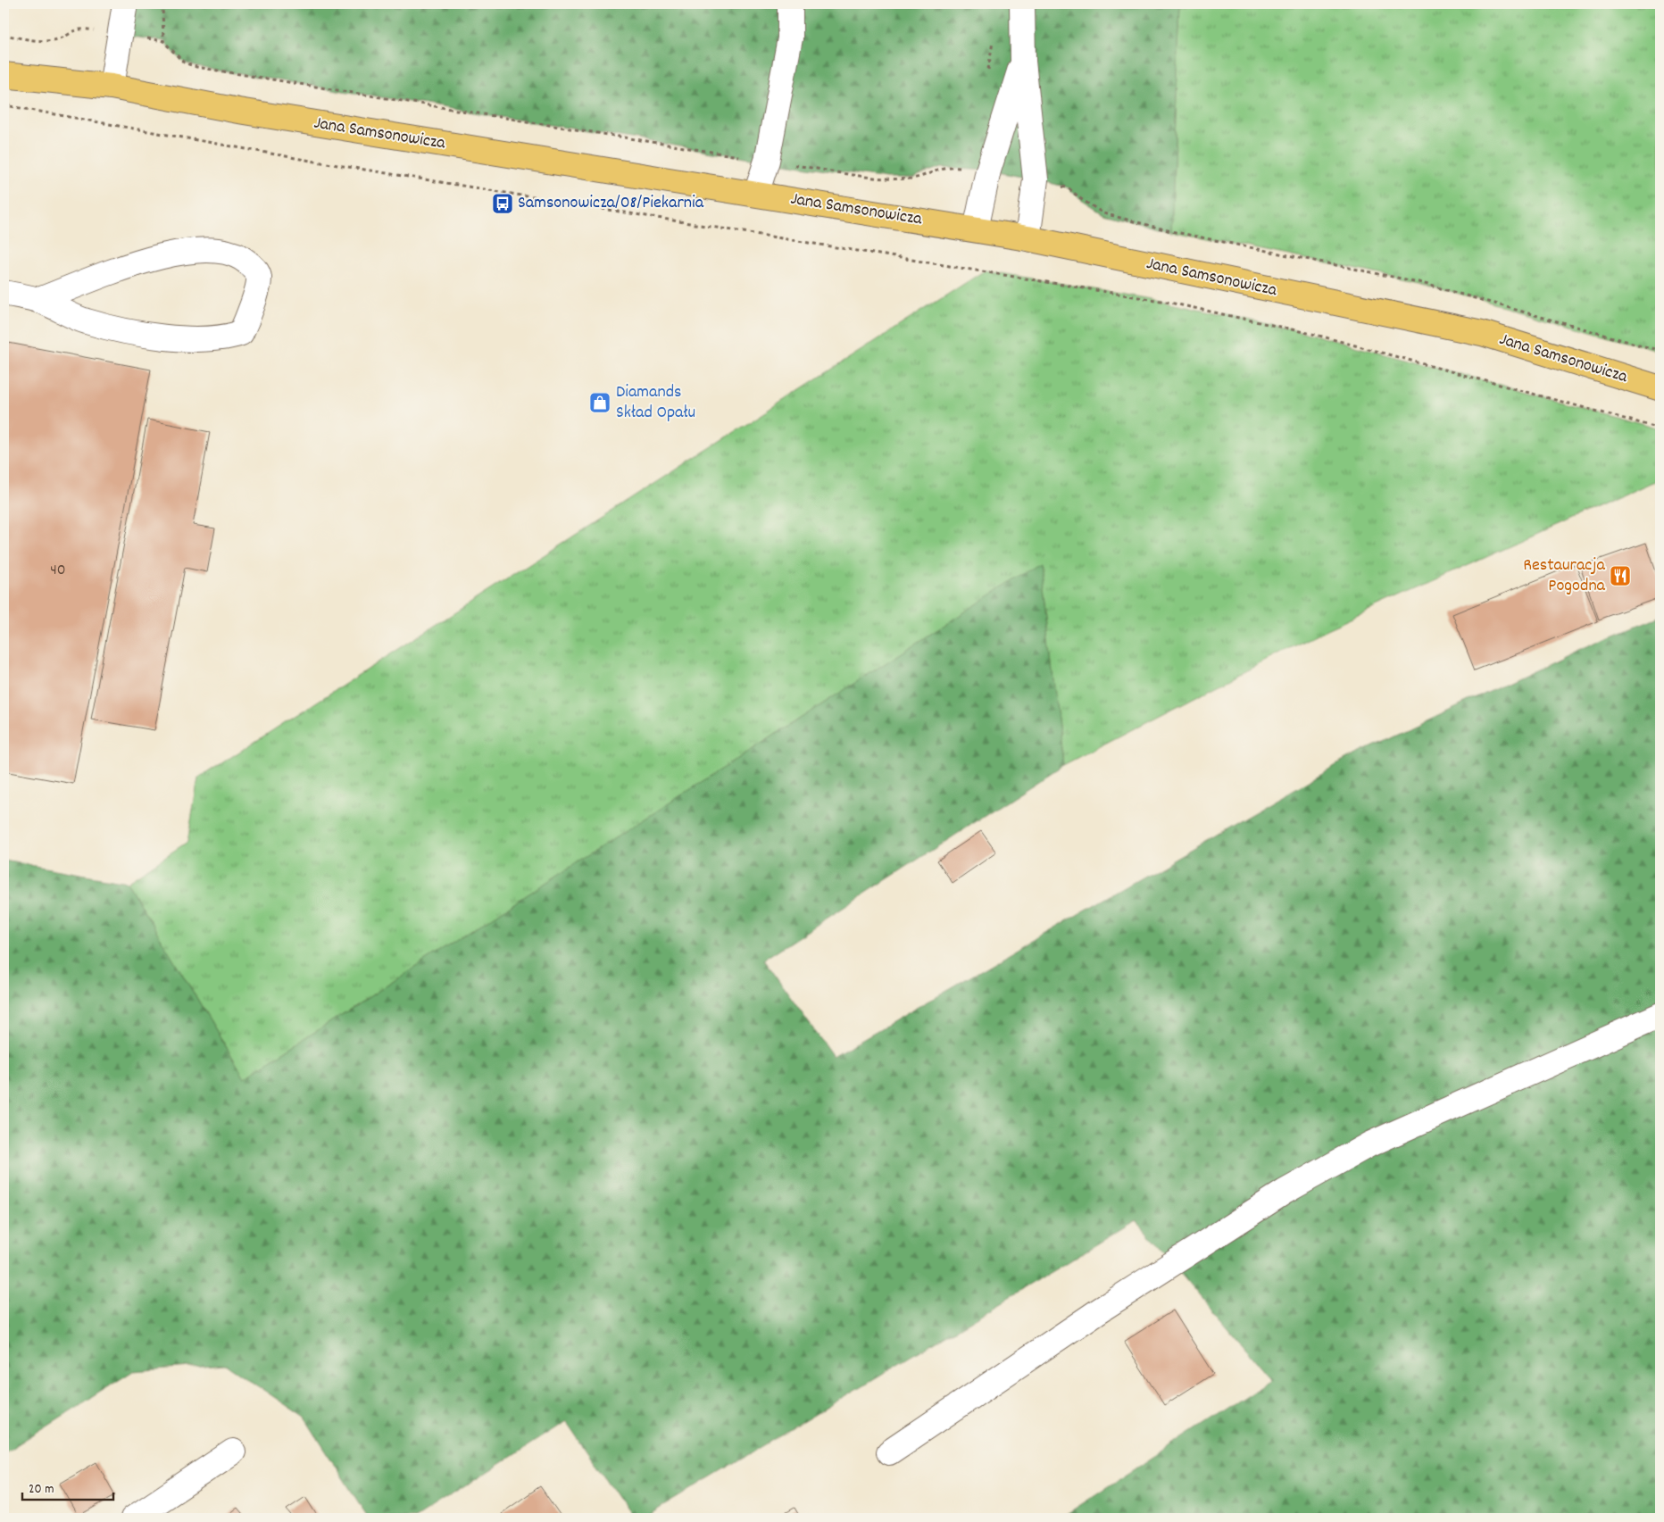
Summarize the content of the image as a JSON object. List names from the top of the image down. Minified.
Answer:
{"streets":{"main road":["Jana Samsonowicza"]},"places":{"bus stop":["Samsonowicza/08/Piekarnia"],"shop":["Diamands Skład Opału"],"restaurant":["Restauracja Pogodna"]},"house_numbers":["40"],"scale_bar":"20 m"}
